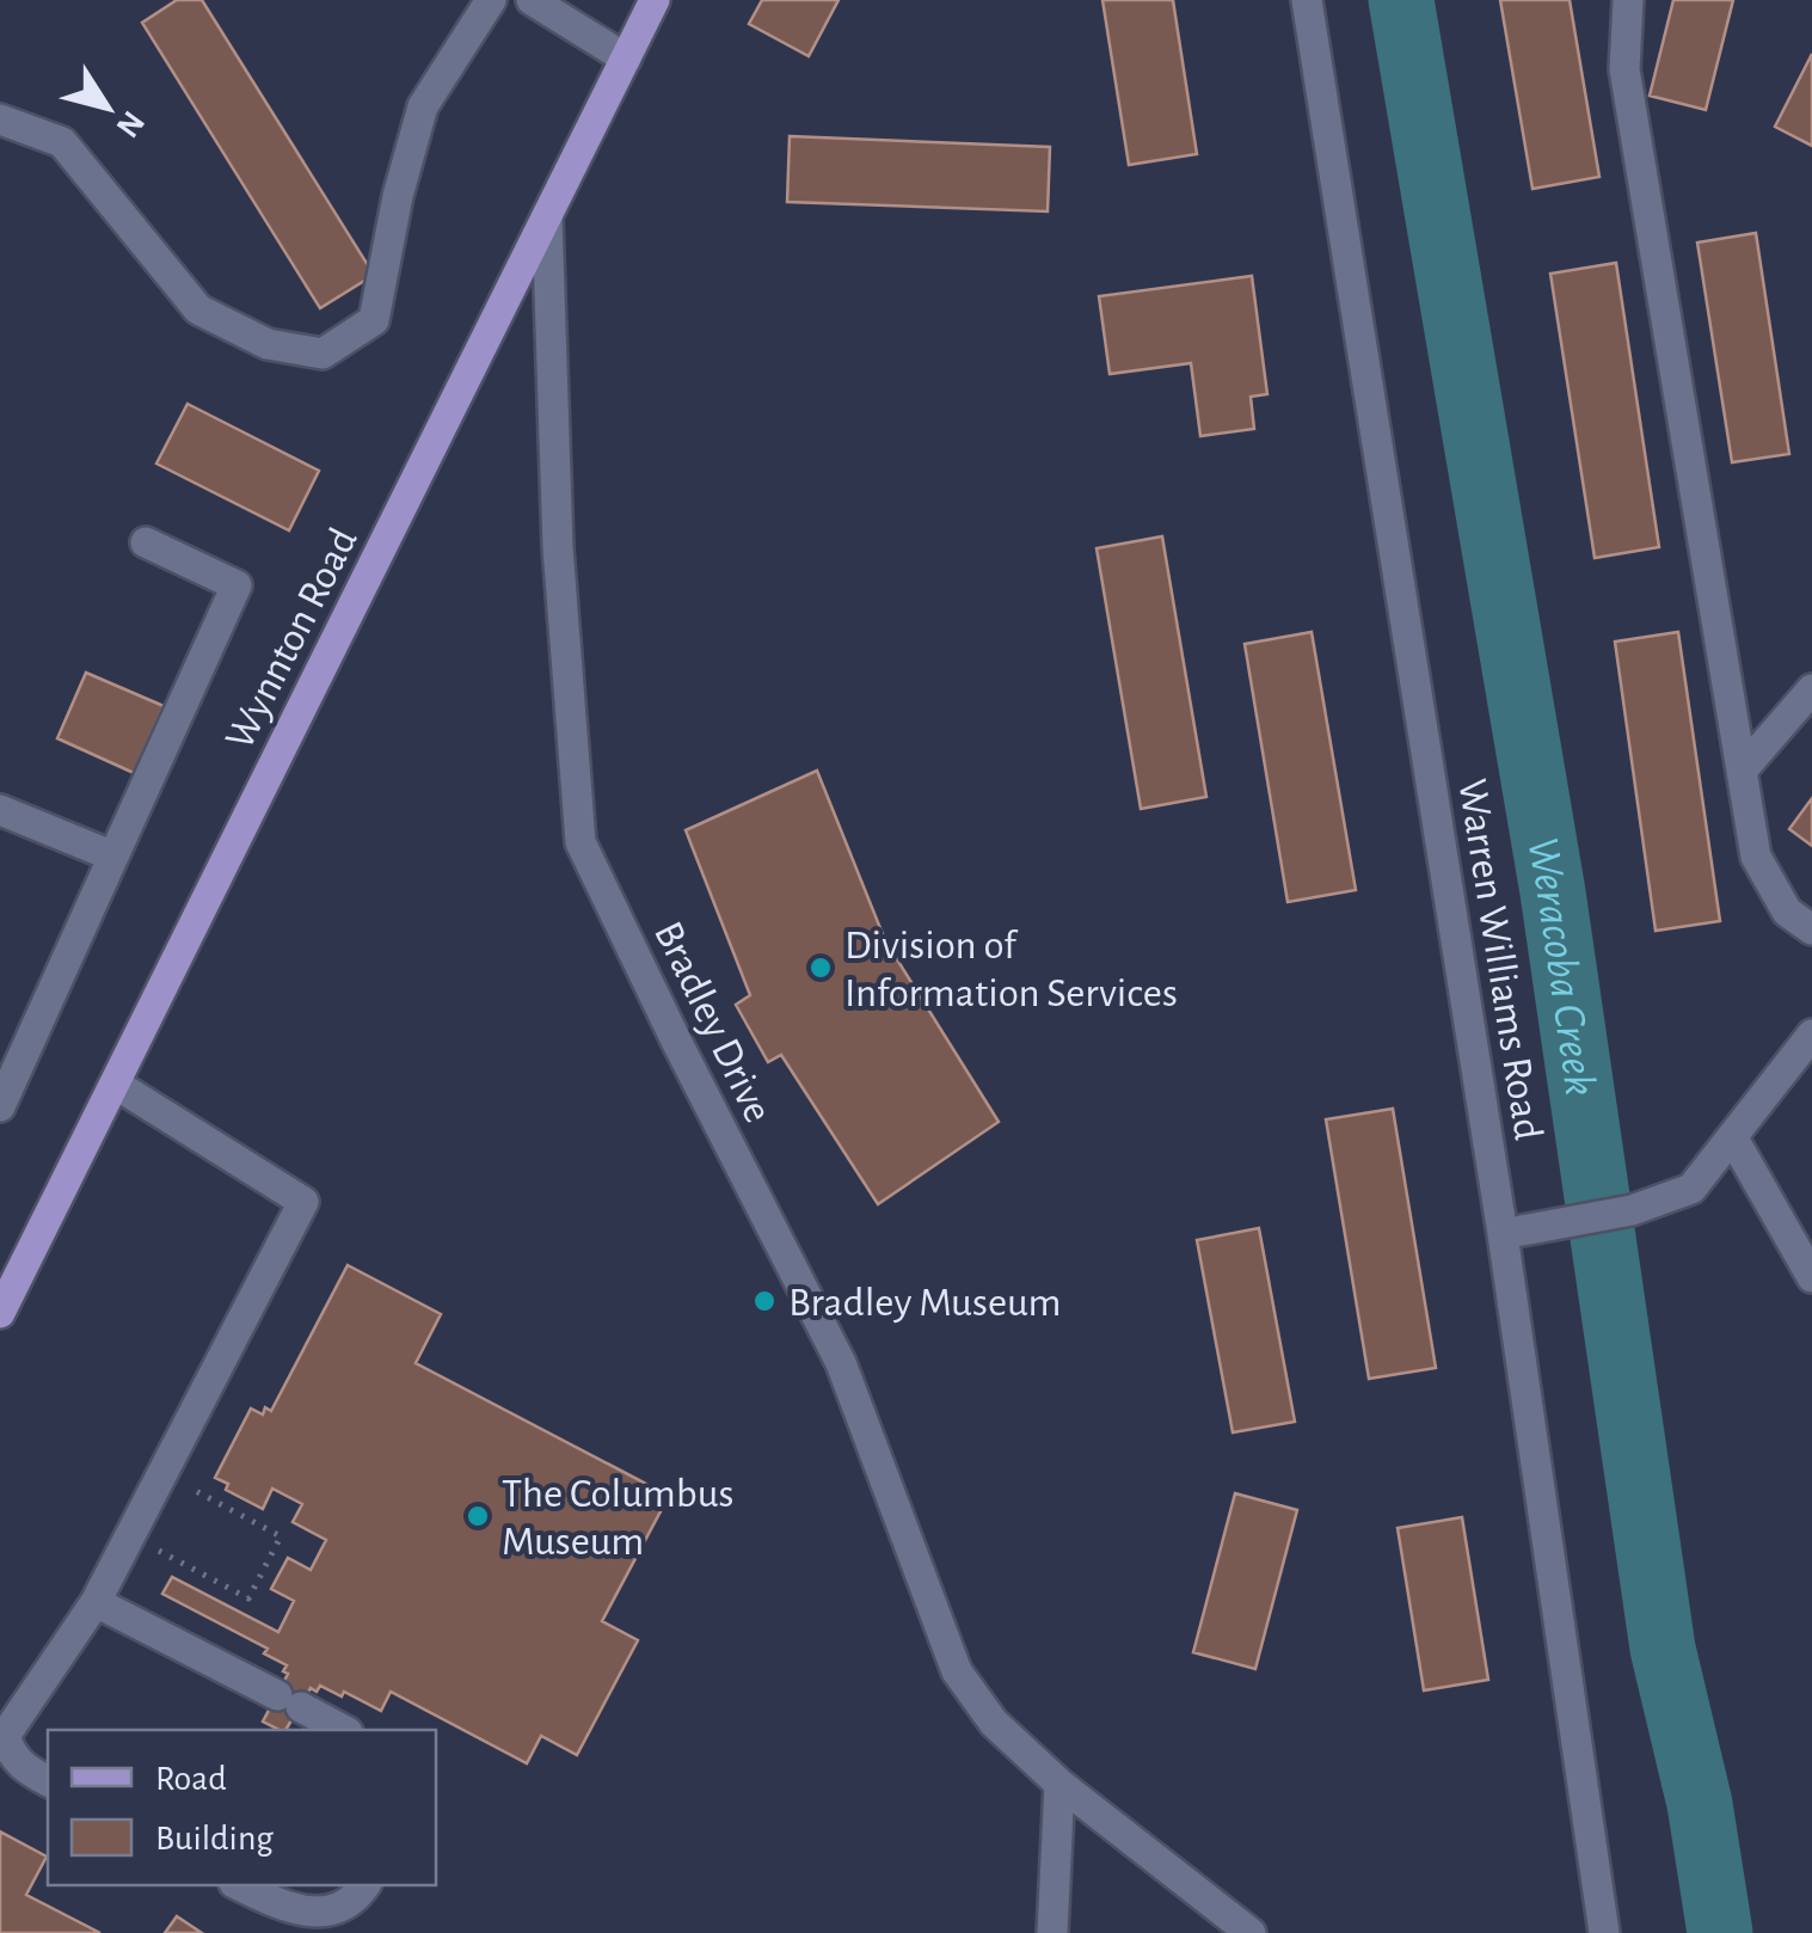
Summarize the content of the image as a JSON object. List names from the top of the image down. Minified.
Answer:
{"streets":{"main road":["Wynnton Road"],"street":["Warren Williams Road","Bradley Drive"]},"crossings":[["Wynnton Road","Bradley Drive"]],"water":["Weracoba Creek"],"places":["Division of Information Services","Bradley Museum","The Columbus Museum"],"legend":["Road","Building"],"north":"bottom right"}
